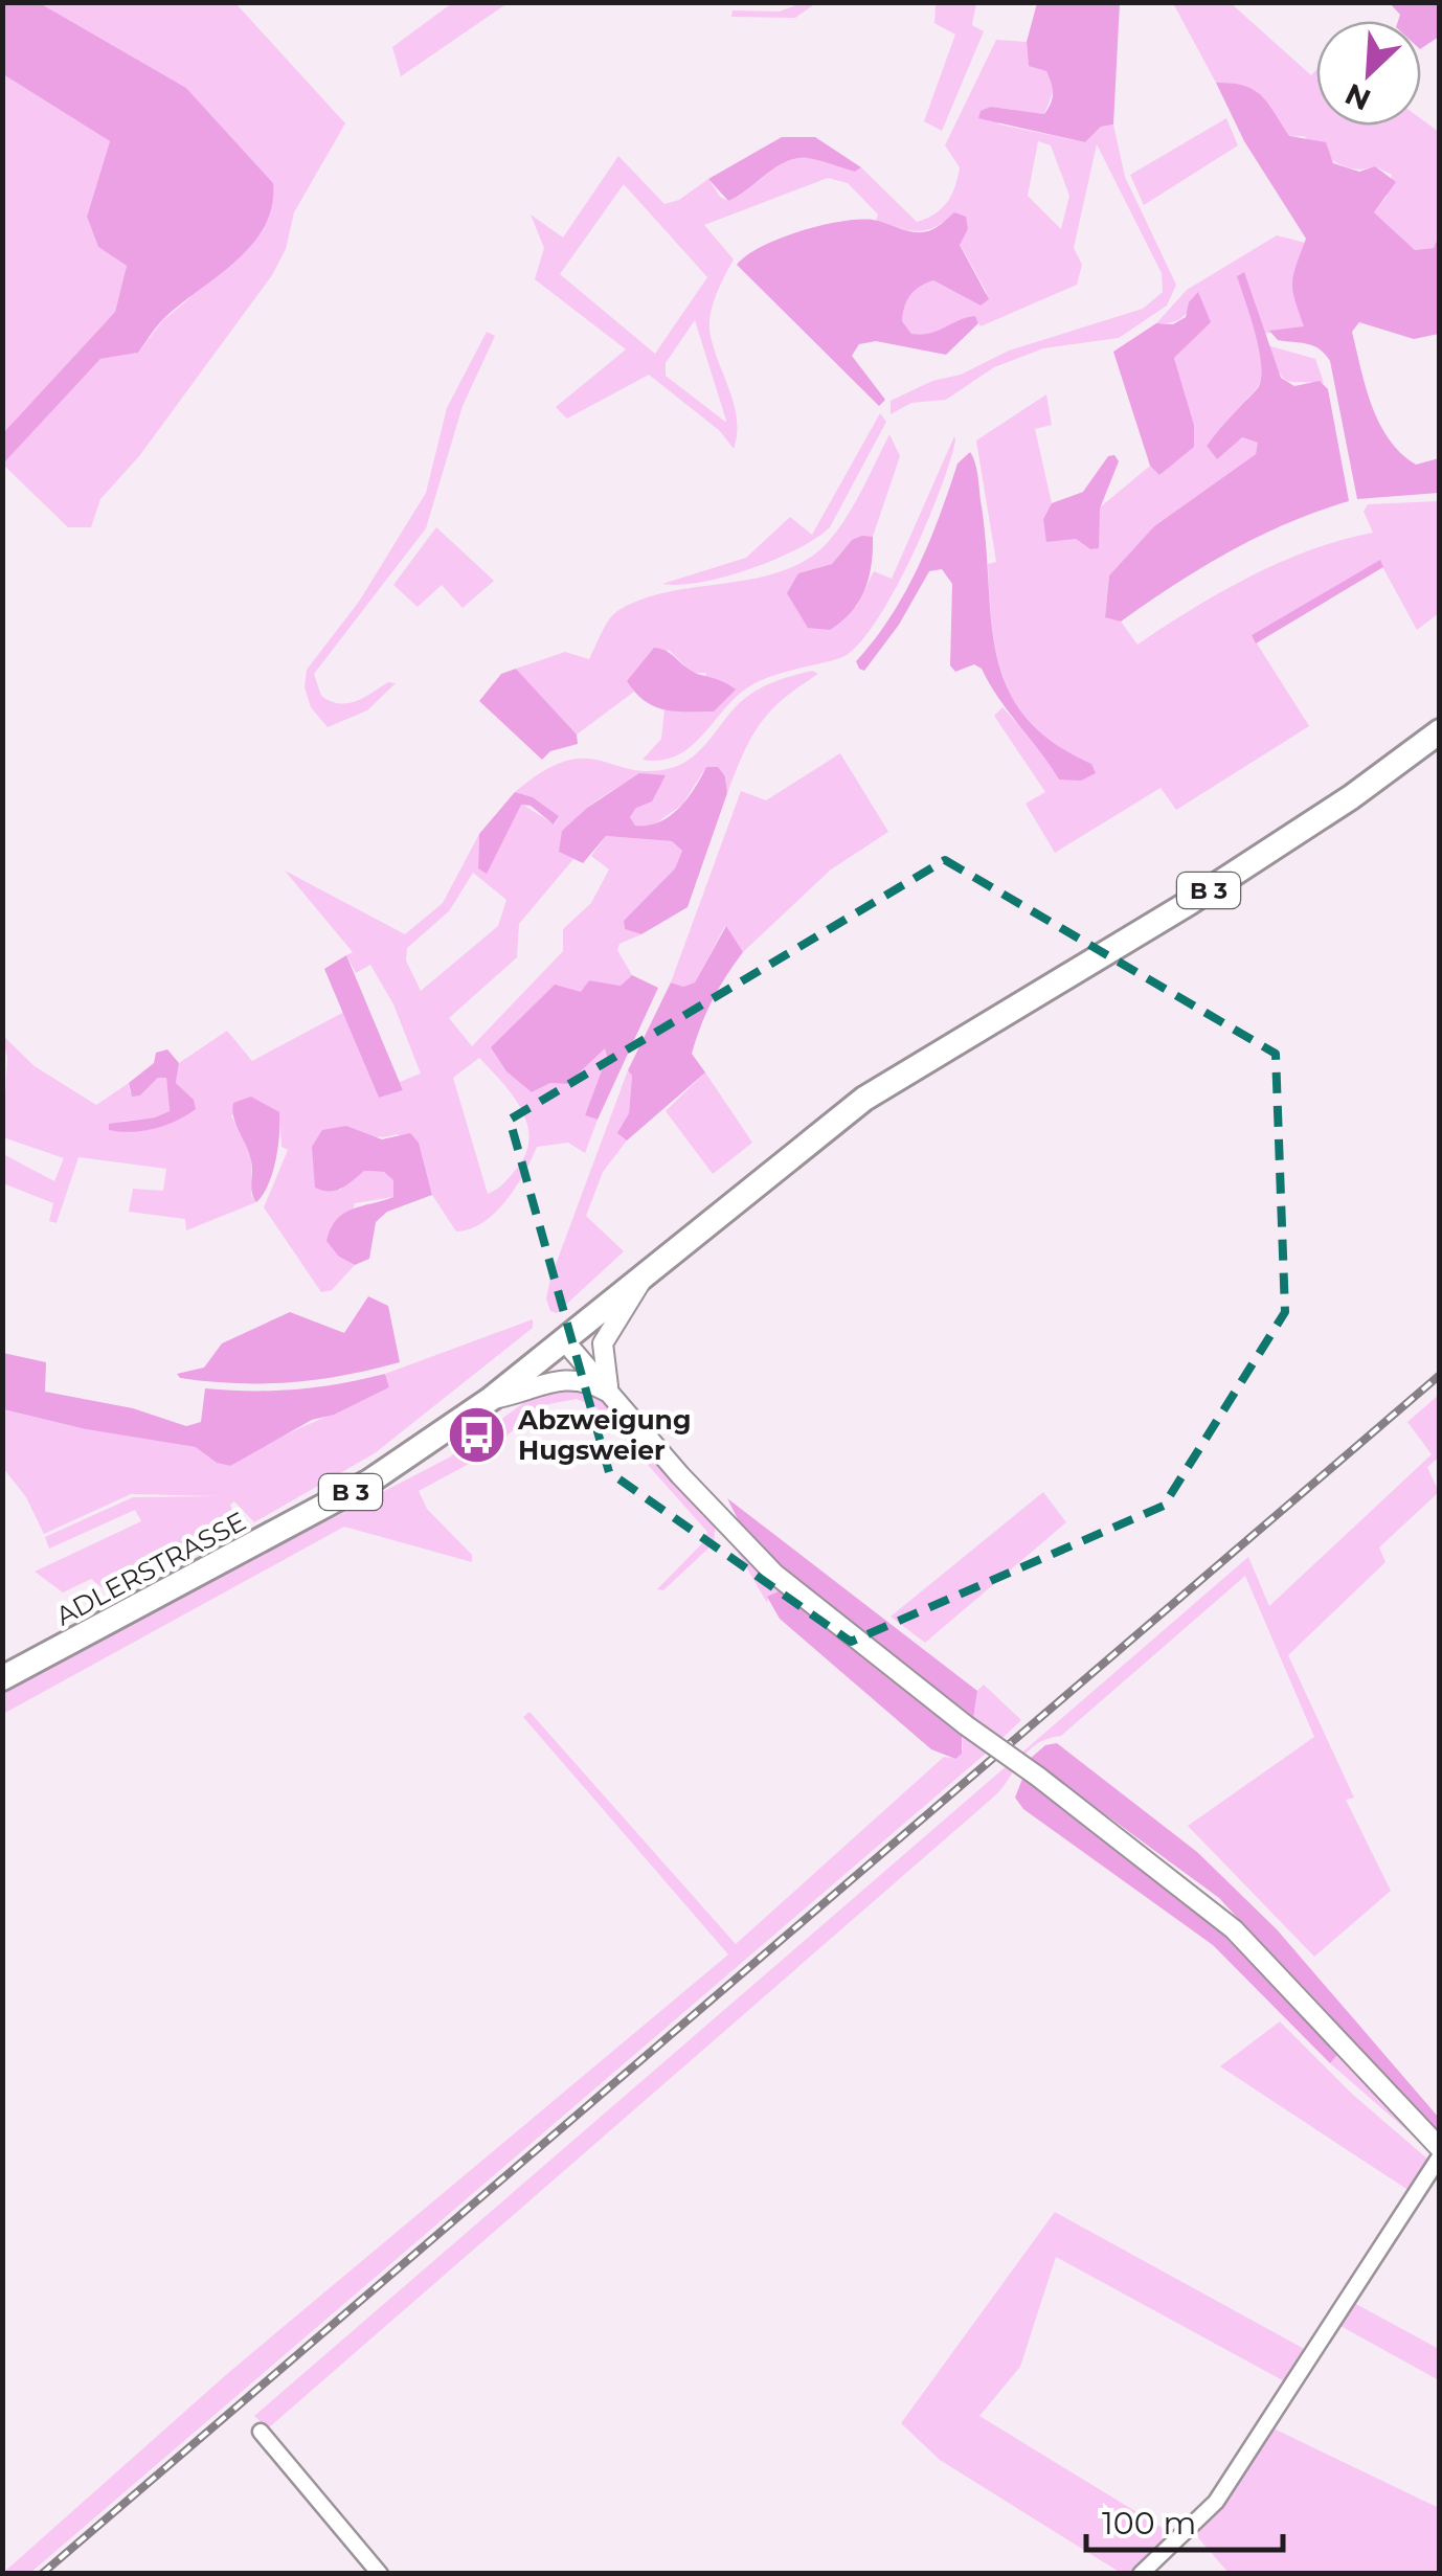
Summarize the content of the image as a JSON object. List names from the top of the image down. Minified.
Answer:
{"streets":{"main road":["B 3","ADLERSTRASSE"]},"crossings":[["B 3","ADLERSTRASSE"]],"places":{"bus stop":["Abzweigung Hugsweier"]},"scale_bar":"100 m","north":"bottom left"}
